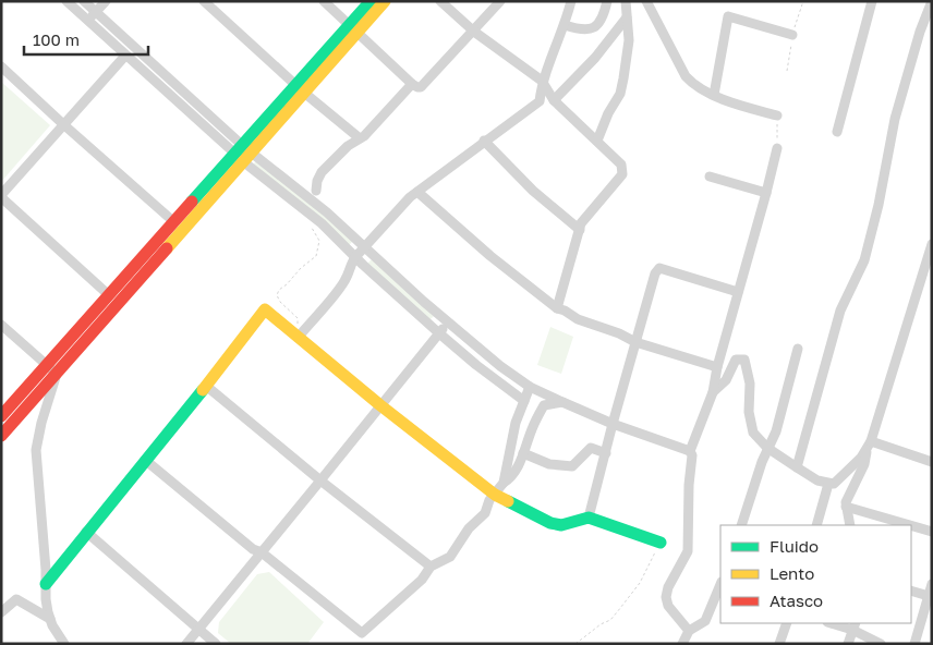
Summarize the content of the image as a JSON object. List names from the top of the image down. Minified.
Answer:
{"legend":["Fluido","Lento","Atasco"],"scale_bar":"100 m"}
